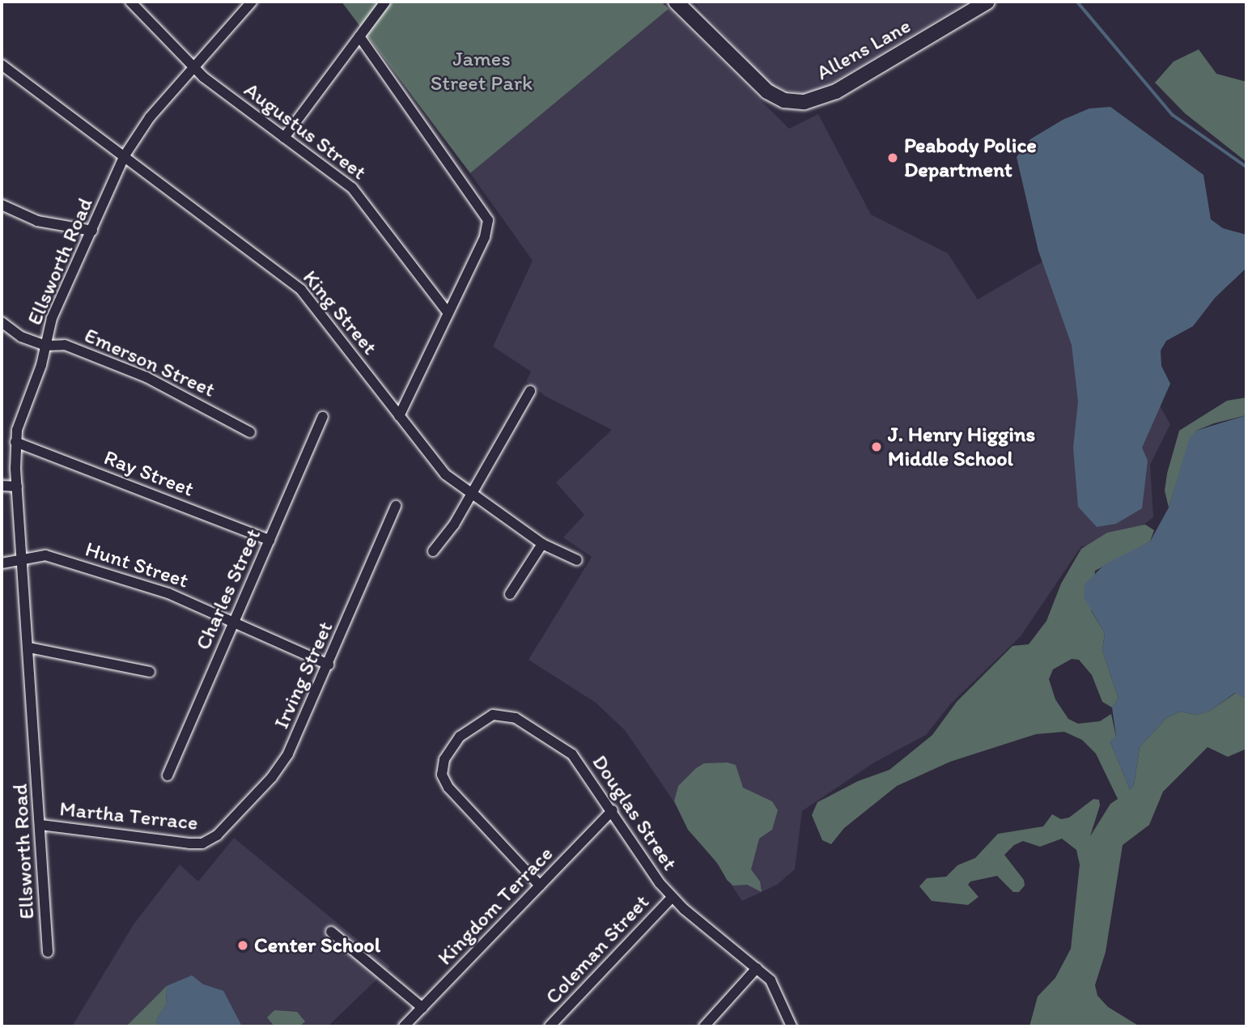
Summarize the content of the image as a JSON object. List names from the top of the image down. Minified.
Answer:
{"streets":{"street":["Allens Lane","Augustus Street","Ellsworth Road","King Street","Emerson Street","Ray Street","Hunt Street","Charles Street","Irving Street","Douglas Street","Martha Terrace","Kingdom Terrace","Coleman Street"]},"crossings":[["Augustus Street","Ellsworth Road"],["Ellsworth Road","King Street"],["Ellsworth Road","Emerson Street"],["Ellsworth Road","Ray Street"],["Ellsworth Road","Hunt Street"],["Ellsworth Road","Martha Terrace"],["Ray Street","Charles Street"],["Hunt Street","Charles Street"],["Hunt Street","Irving Street"],["Irving Street","Martha Terrace"],["Douglas Street","Kingdom Terrace"],["Douglas Street","Coleman Street"]],"parks":["James Street Park"],"places":["Peabody Police Department","J. Henry Higgins Middle School","Center School"]}
